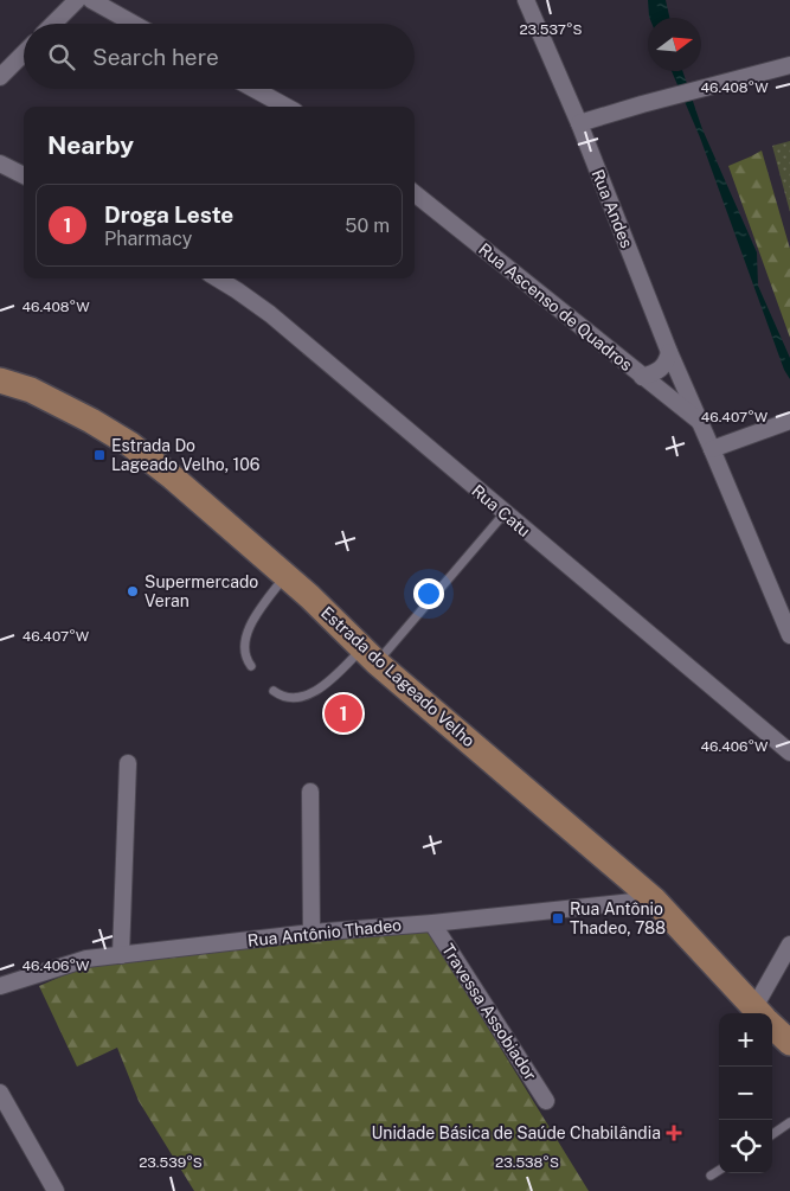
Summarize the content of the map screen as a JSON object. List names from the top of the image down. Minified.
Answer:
{"streets":{"main road":["Estrada do Lageado Velho"],"street":["Rua Andes","Rua Ascenso de Quadros","Rua Catu","Rua Antônio Thadeo","Travessa Assobiador"]},"crossings":[["Rua Andes","Rua Ascenso de Quadros"],["Estrada do Lageado Velho","Rua Antônio Thadeo"],["Rua Antônio Thadeo","Travessa Assobiador"]],"places":{"transit":["Estrada Do Lageado Velho, 106","Rua Antônio Thadeo, 788"],"other":["Supermercado Veran"],"health":["Unidade Básica de Saúde Chabilândia"]},"north":"right","page":{"search":"Search here","heading":"Nearby","list":[{"mark":"1","name":"Droga Leste","note":"Pharmacy","value":"50 m"}],"pins":"1","map_buttons":["+","−"]},"coordinates":["23.537°S","46.408°W","46.407°W","46.406°W","23.539°S","23.538°S"]}
